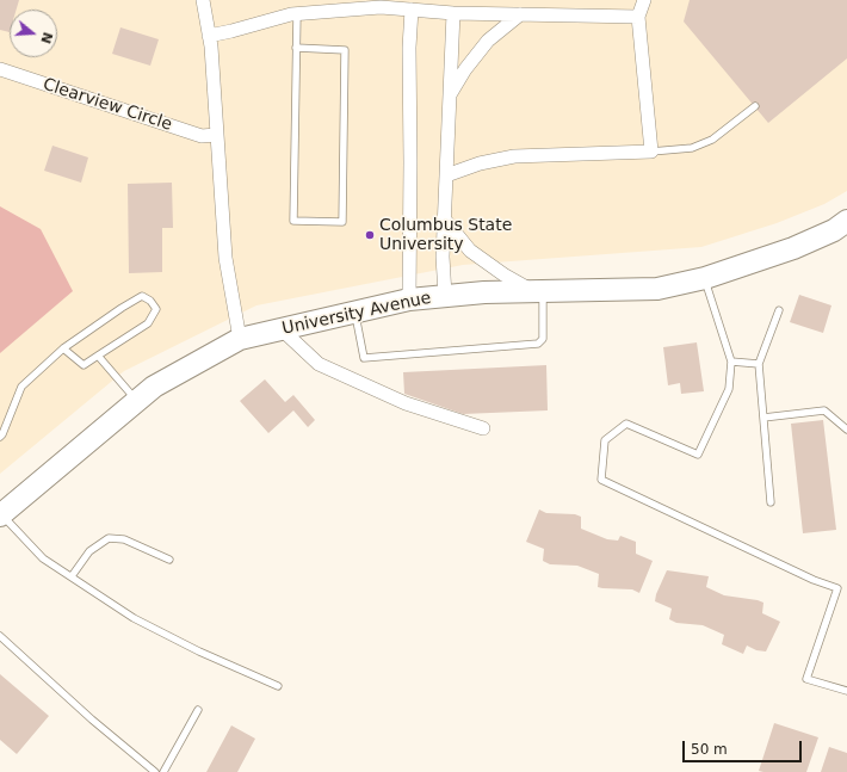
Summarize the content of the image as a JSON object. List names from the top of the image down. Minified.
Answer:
{"streets":{"main road":["University Avenue"],"street":["Clearview Circle"]},"places":["Columbus State University"],"scale_bar":"50 m","north":"right"}
